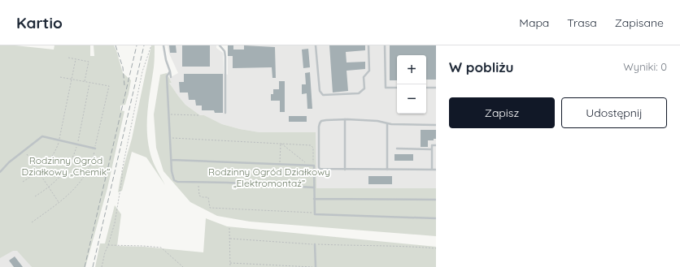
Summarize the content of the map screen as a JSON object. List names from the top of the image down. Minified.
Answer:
{"parks":["Rodzinny Ogród Działkowy „Chemik”","Rodzinny Ogród Działkowy „Elektromontaż”"],"page":{"header":"Kartio","nav":["Mapa","Trasa","Zapisane"],"heading":["W pobliżu","Wyniki: 0"],"map_buttons":["+","−"],"buttons":["Zapisz","Udostępnij"]}}
